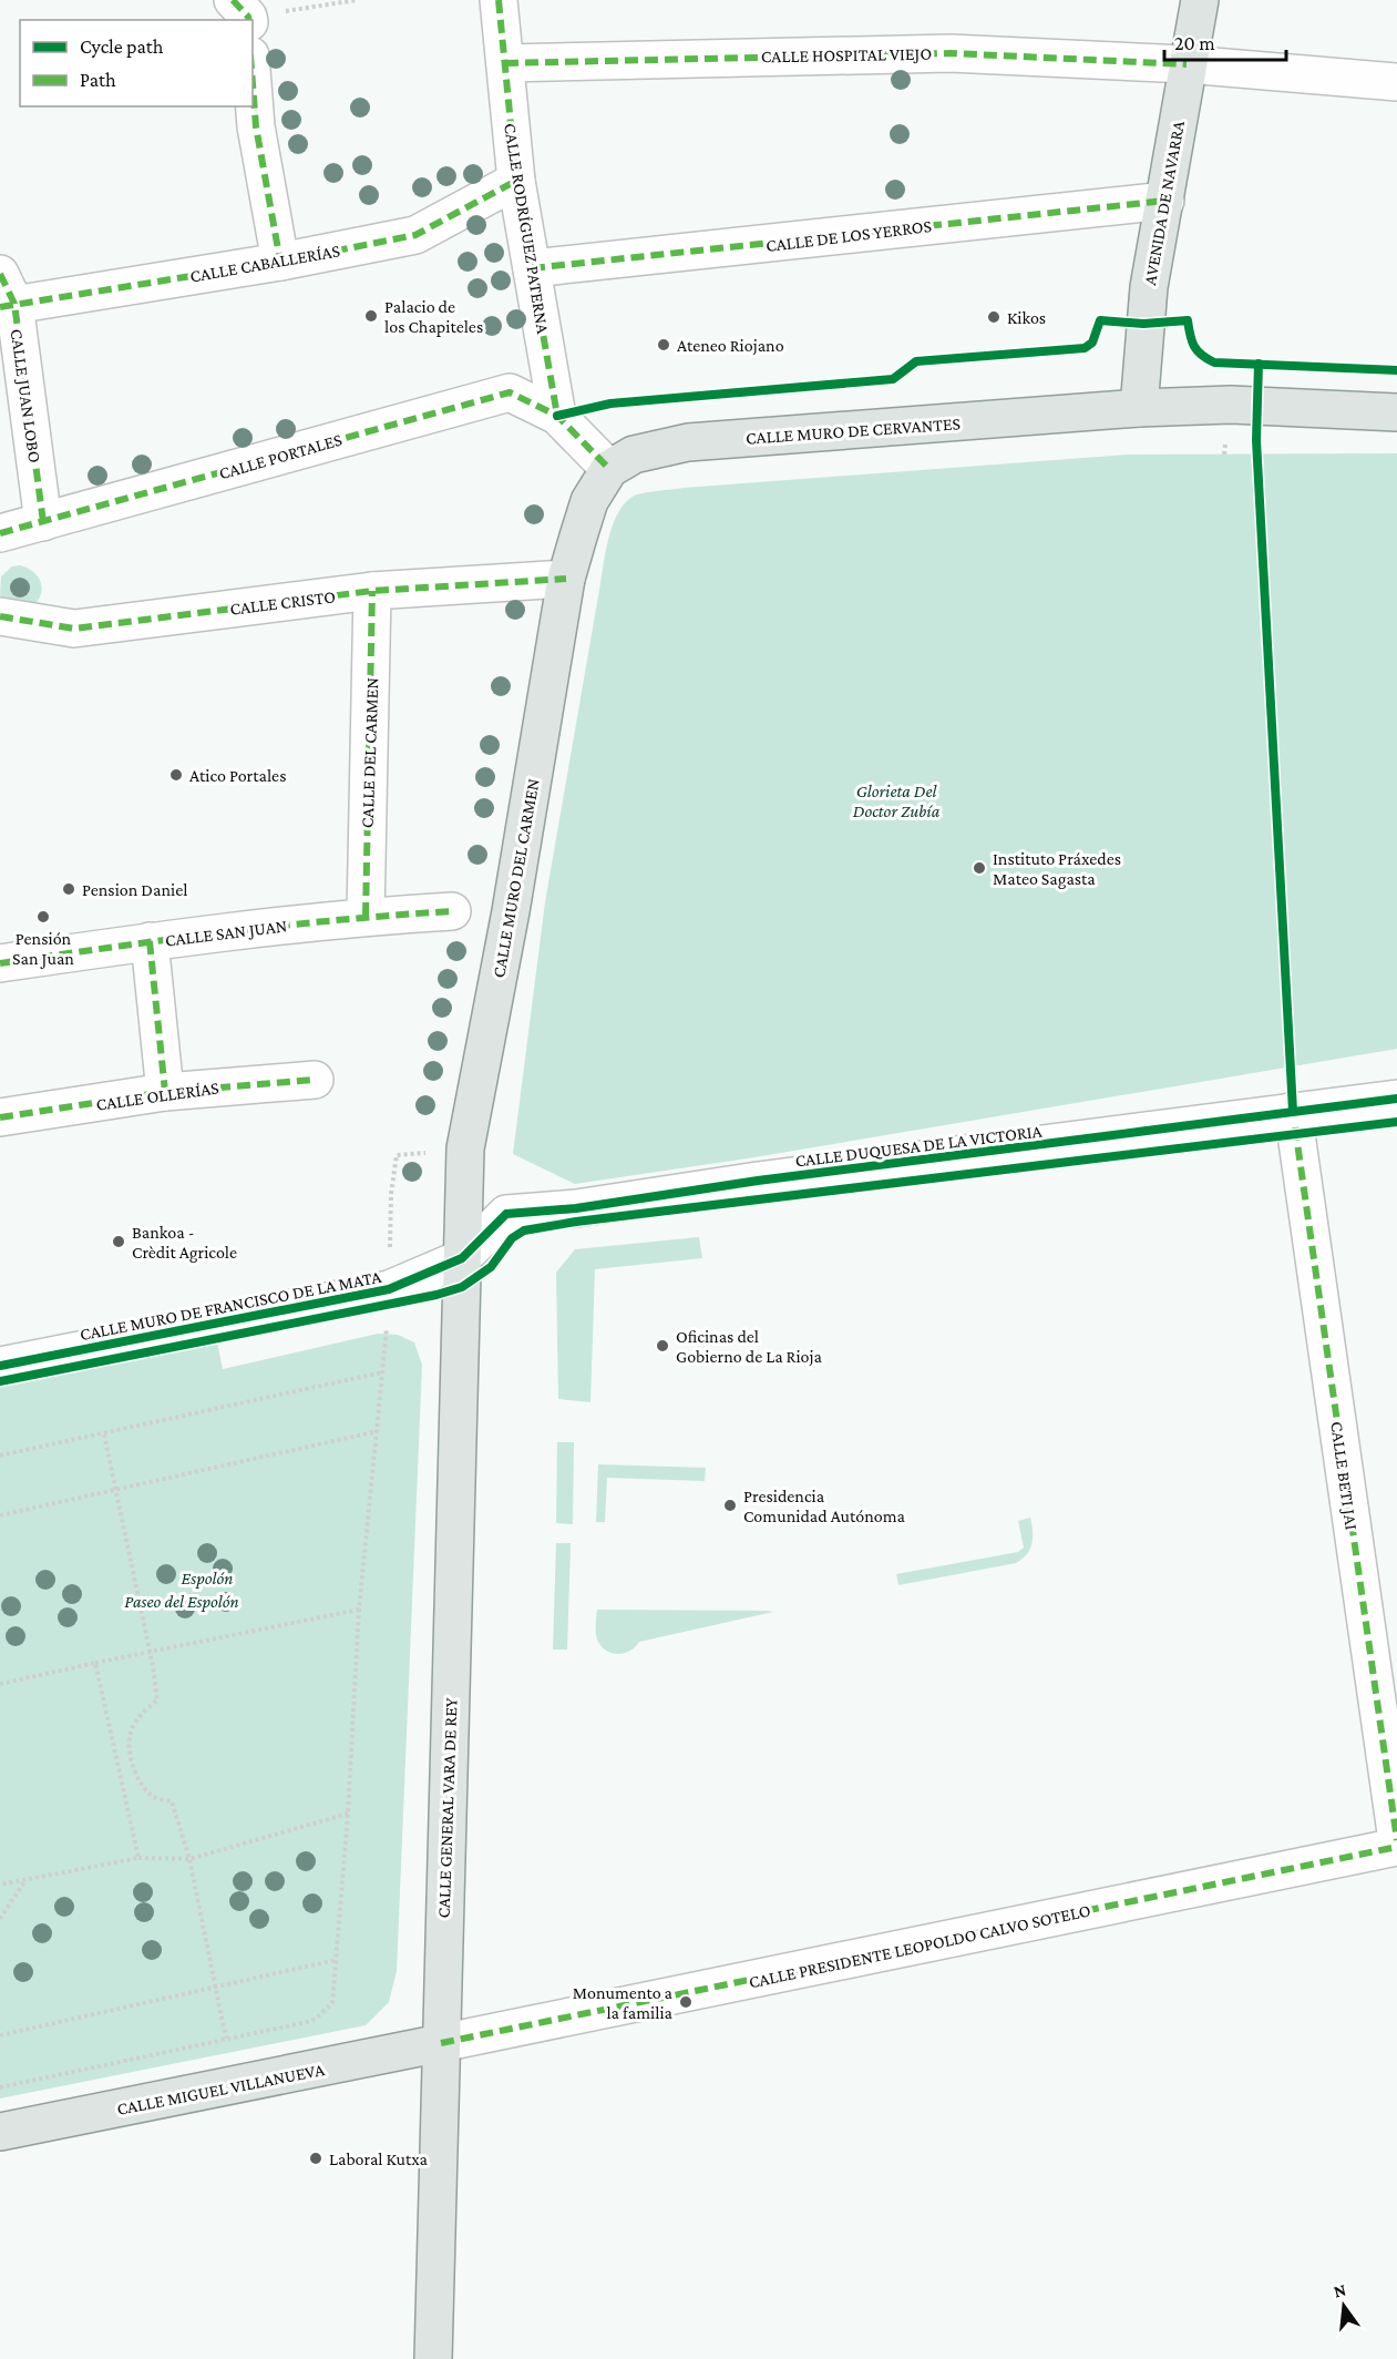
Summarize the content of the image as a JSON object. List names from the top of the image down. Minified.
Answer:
{"streets":{"main road":["AVENIDA DE NAVARRA","CALLE MURO DE CERVANTES","CALLE MURO DEL CARMEN","CALLE GENERAL VARA DE REY","CALLE MIGUEL VILLANUEVA"],"street":["CALLE HOSPITAL VIEJO","CALLE RODRÍGUEZ PATERNA","CALLE DE LOS YERROS","CALLE CABALLERÍAS","CALLE JUAN LOBO","CALLE PORTALES","CALLE CRISTO","CALLE DEL CARMEN","CALLE SAN JUAN","CALLE OLLERÍAS","CALLE DUQUESA DE LA VICTORIA","CALLE MURO DE FRANCISCO DE LA MATA","CALLE BETI JAI","CALLE PRESIDENTE LEOPOLDO CALVO SOTELO"]},"crossings":[["CALLE HOSPITAL VIEJO","AVENIDA DE NAVARRA"],["CALLE HOSPITAL VIEJO","CALLE RODRÍGUEZ PATERNA"],["AVENIDA DE NAVARRA","CALLE DE LOS YERROS"],["AVENIDA DE NAVARRA","CALLE MURO DE CERVANTES"],["CALLE RODRÍGUEZ PATERNA","CALLE DE LOS YERROS"],["CALLE RODRÍGUEZ PATERNA","CALLE CABALLERÍAS"],["CALLE RODRÍGUEZ PATERNA","CALLE PORTALES"],["CALLE CABALLERÍAS","CALLE JUAN LOBO"],["CALLE JUAN LOBO","CALLE PORTALES"],["CALLE MURO DE CERVANTES","CALLE PORTALES"],["CALLE MURO DE CERVANTES","CALLE MURO DEL CARMEN"],["CALLE PORTALES","CALLE MURO DEL CARMEN"],["CALLE CRISTO","CALLE DEL CARMEN"],["CALLE CRISTO","CALLE MURO DEL CARMEN"],["CALLE DEL CARMEN","CALLE SAN JUAN"],["CALLE MURO DEL CARMEN","CALLE DUQUESA DE LA VICTORIA"],["CALLE MURO DEL CARMEN","CALLE MURO DE FRANCISCO DE LA MATA"],["CALLE MURO DEL CARMEN","CALLE GENERAL VARA DE REY"],["CALLE DUQUESA DE LA VICTORIA","CALLE MURO DE FRANCISCO DE LA MATA"],["CALLE DUQUESA DE LA VICTORIA","CALLE BETI JAI"],["CALLE DUQUESA DE LA VICTORIA","CALLE GENERAL VARA DE REY"],["CALLE MURO DE FRANCISCO DE LA MATA","CALLE GENERAL VARA DE REY"],["CALLE GENERAL VARA DE REY","CALLE PRESIDENTE LEOPOLDO CALVO SOTELO"],["CALLE GENERAL VARA DE REY","CALLE MIGUEL VILLANUEVA"],["CALLE PRESIDENTE LEOPOLDO CALVO SOTELO","CALLE MIGUEL VILLANUEVA"]],"parks":["Glorieta Del Doctor Zubía","Espolón","Paseo del Espolón"],"places":["Palacio de los Chapiteles","Kikos","Ateneo Riojano","Atico Portales","Instituto Práxedes Mateo Sagasta","Pension Daniel","Pensión San Juan","Bankoa - Crèdit Agricole","Oficinas del Gobierno de La Rioja","Presidencia Comunidad Autónoma","Monumento a la familia","Laboral Kutxa"],"legend":["Cycle path","Path"],"scale_bar":"20 m","north":"top"}
